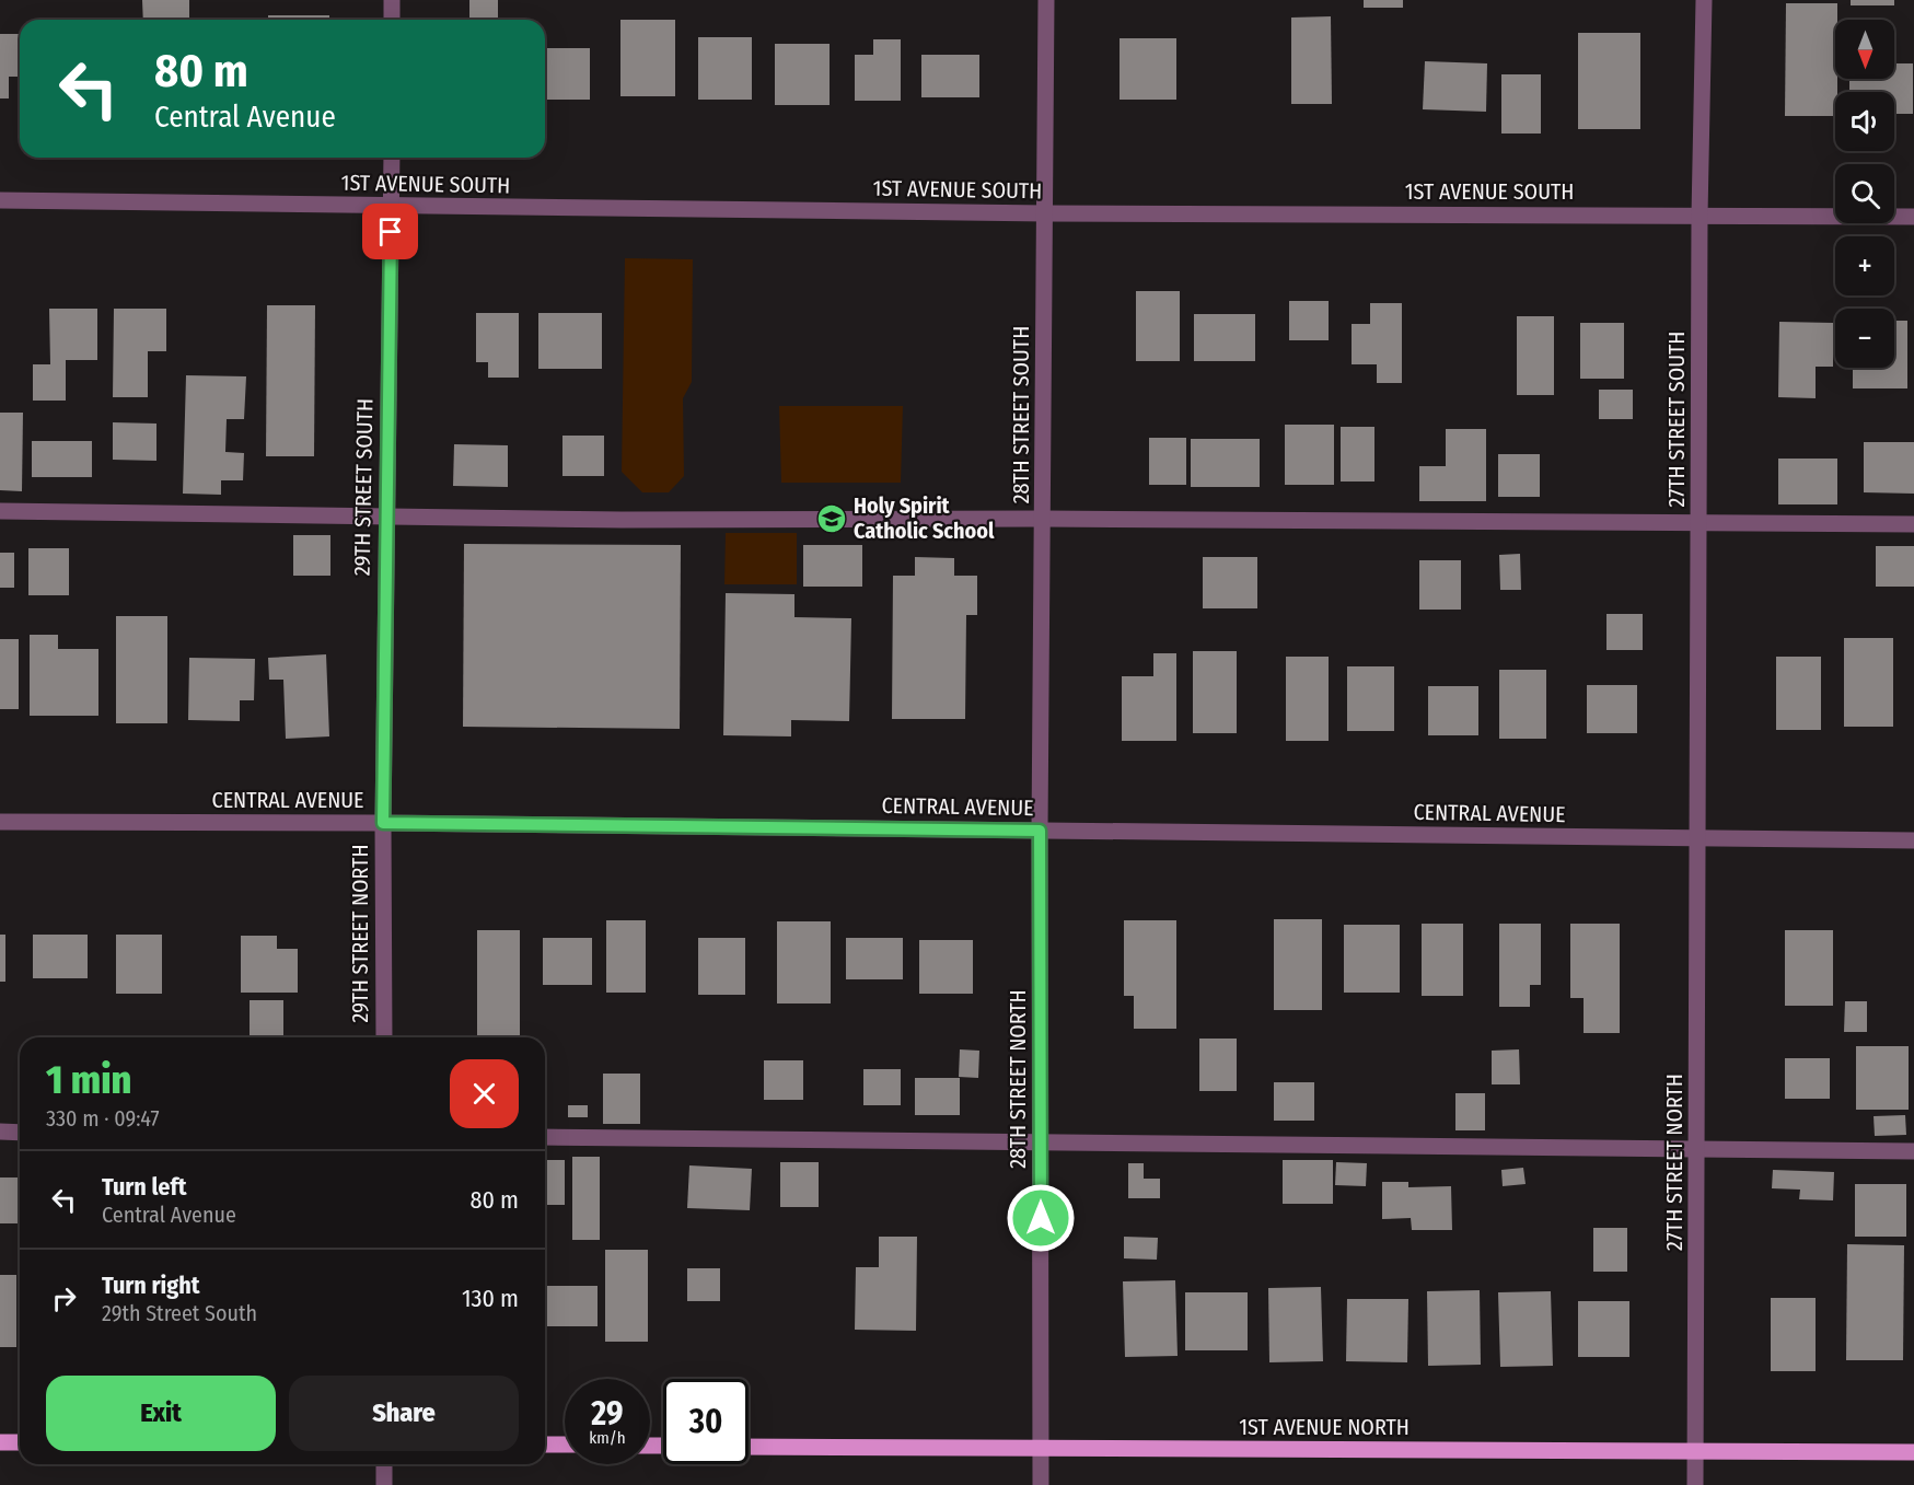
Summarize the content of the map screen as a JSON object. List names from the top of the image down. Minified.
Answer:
{"streets":{"main road":["1ST AVENUE NORTH"],"street":["1ST AVENUE SOUTH","28TH STREET SOUTH","27TH STREET SOUTH","29TH STREET SOUTH","CENTRAL AVENUE","29TH STREET NORTH","28TH STREET NORTH","27TH STREET NORTH"]},"crossings":[["1ST AVENUE SOUTH","28TH STREET SOUTH"],["1ST AVENUE SOUTH","27TH STREET SOUTH"],["1ST AVENUE SOUTH","29TH STREET SOUTH"],["28TH STREET SOUTH","CENTRAL AVENUE"],["28TH STREET SOUTH","28TH STREET NORTH"],["27TH STREET SOUTH","CENTRAL AVENUE"],["27TH STREET SOUTH","27TH STREET NORTH"],["29TH STREET SOUTH","CENTRAL AVENUE"],["29TH STREET SOUTH","29TH STREET NORTH"],["CENTRAL AVENUE","29TH STREET NORTH"],["CENTRAL AVENUE","28TH STREET NORTH"],["CENTRAL AVENUE","27TH STREET NORTH"],["28TH STREET NORTH","1ST AVENUE NORTH"],["27TH STREET NORTH","1ST AVENUE NORTH"]],"places":{"school or university":["Holy Spirit Catholic School"]},"north":"bottom","page":{"map_buttons":["+","−"],"turn":["80 m","Central Avenue"],"heading":["1 min","330 m · 09:47"],"list":[{"name":"Turn left","note":"Central Avenue","value":"80 m"},{"name":"Turn right","note":"29th Street South","value":"130 m"}],"buttons":["Exit","Share"],"speed":"29 km/h","limit":"30"}}
